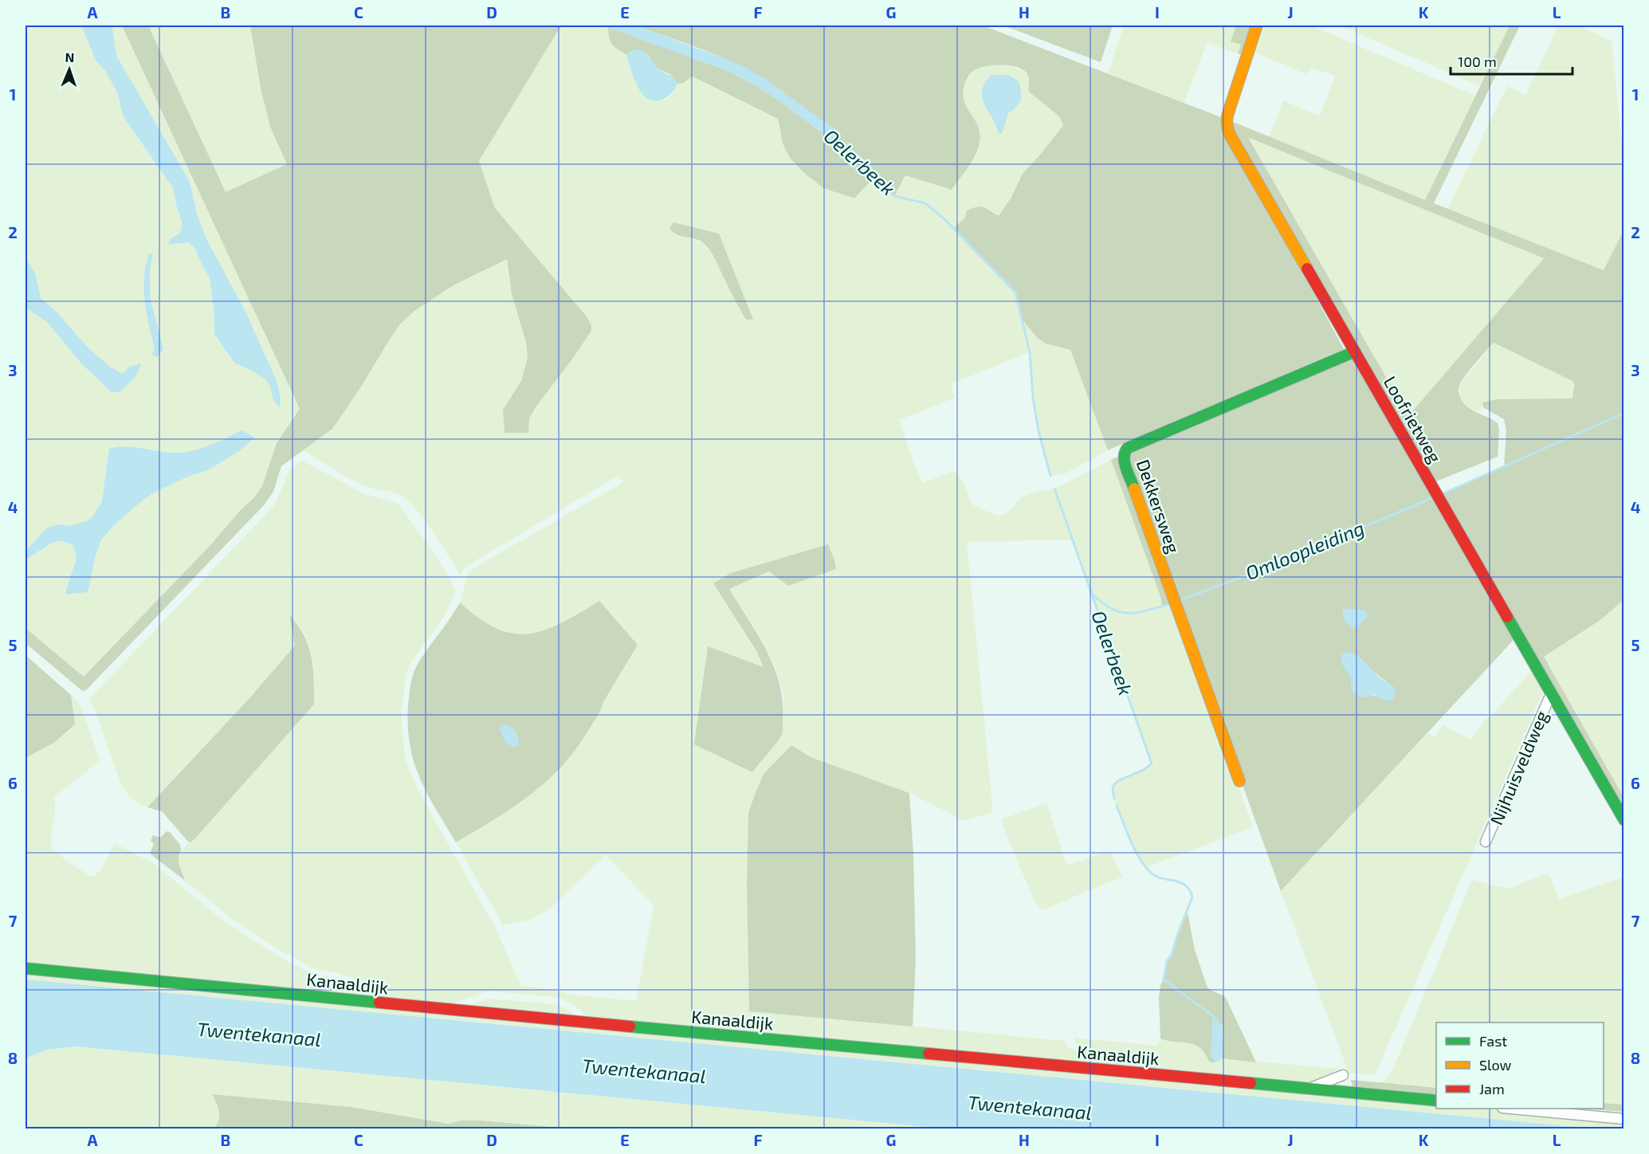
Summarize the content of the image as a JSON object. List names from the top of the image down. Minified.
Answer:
{"streets":{"street":["Loofrietweg","Dekkersweg","Nijhuisveldweg","Kanaaldijk"]},"crossings":[["Loofrietweg","Dekkersweg"],["Loofrietweg","Nijhuisveldweg"]],"water":["Oelerbeek","Omloopleiding","Twentekanaal"],"legend":["Fast","Slow","Jam"],"scale_bar":"100 m","north":"top","grid":{"columns":["A","B","C","D","E","F","G","H","I","J","K","L"],"rows":["1","2","3","4","5","6","7","8"]}}
